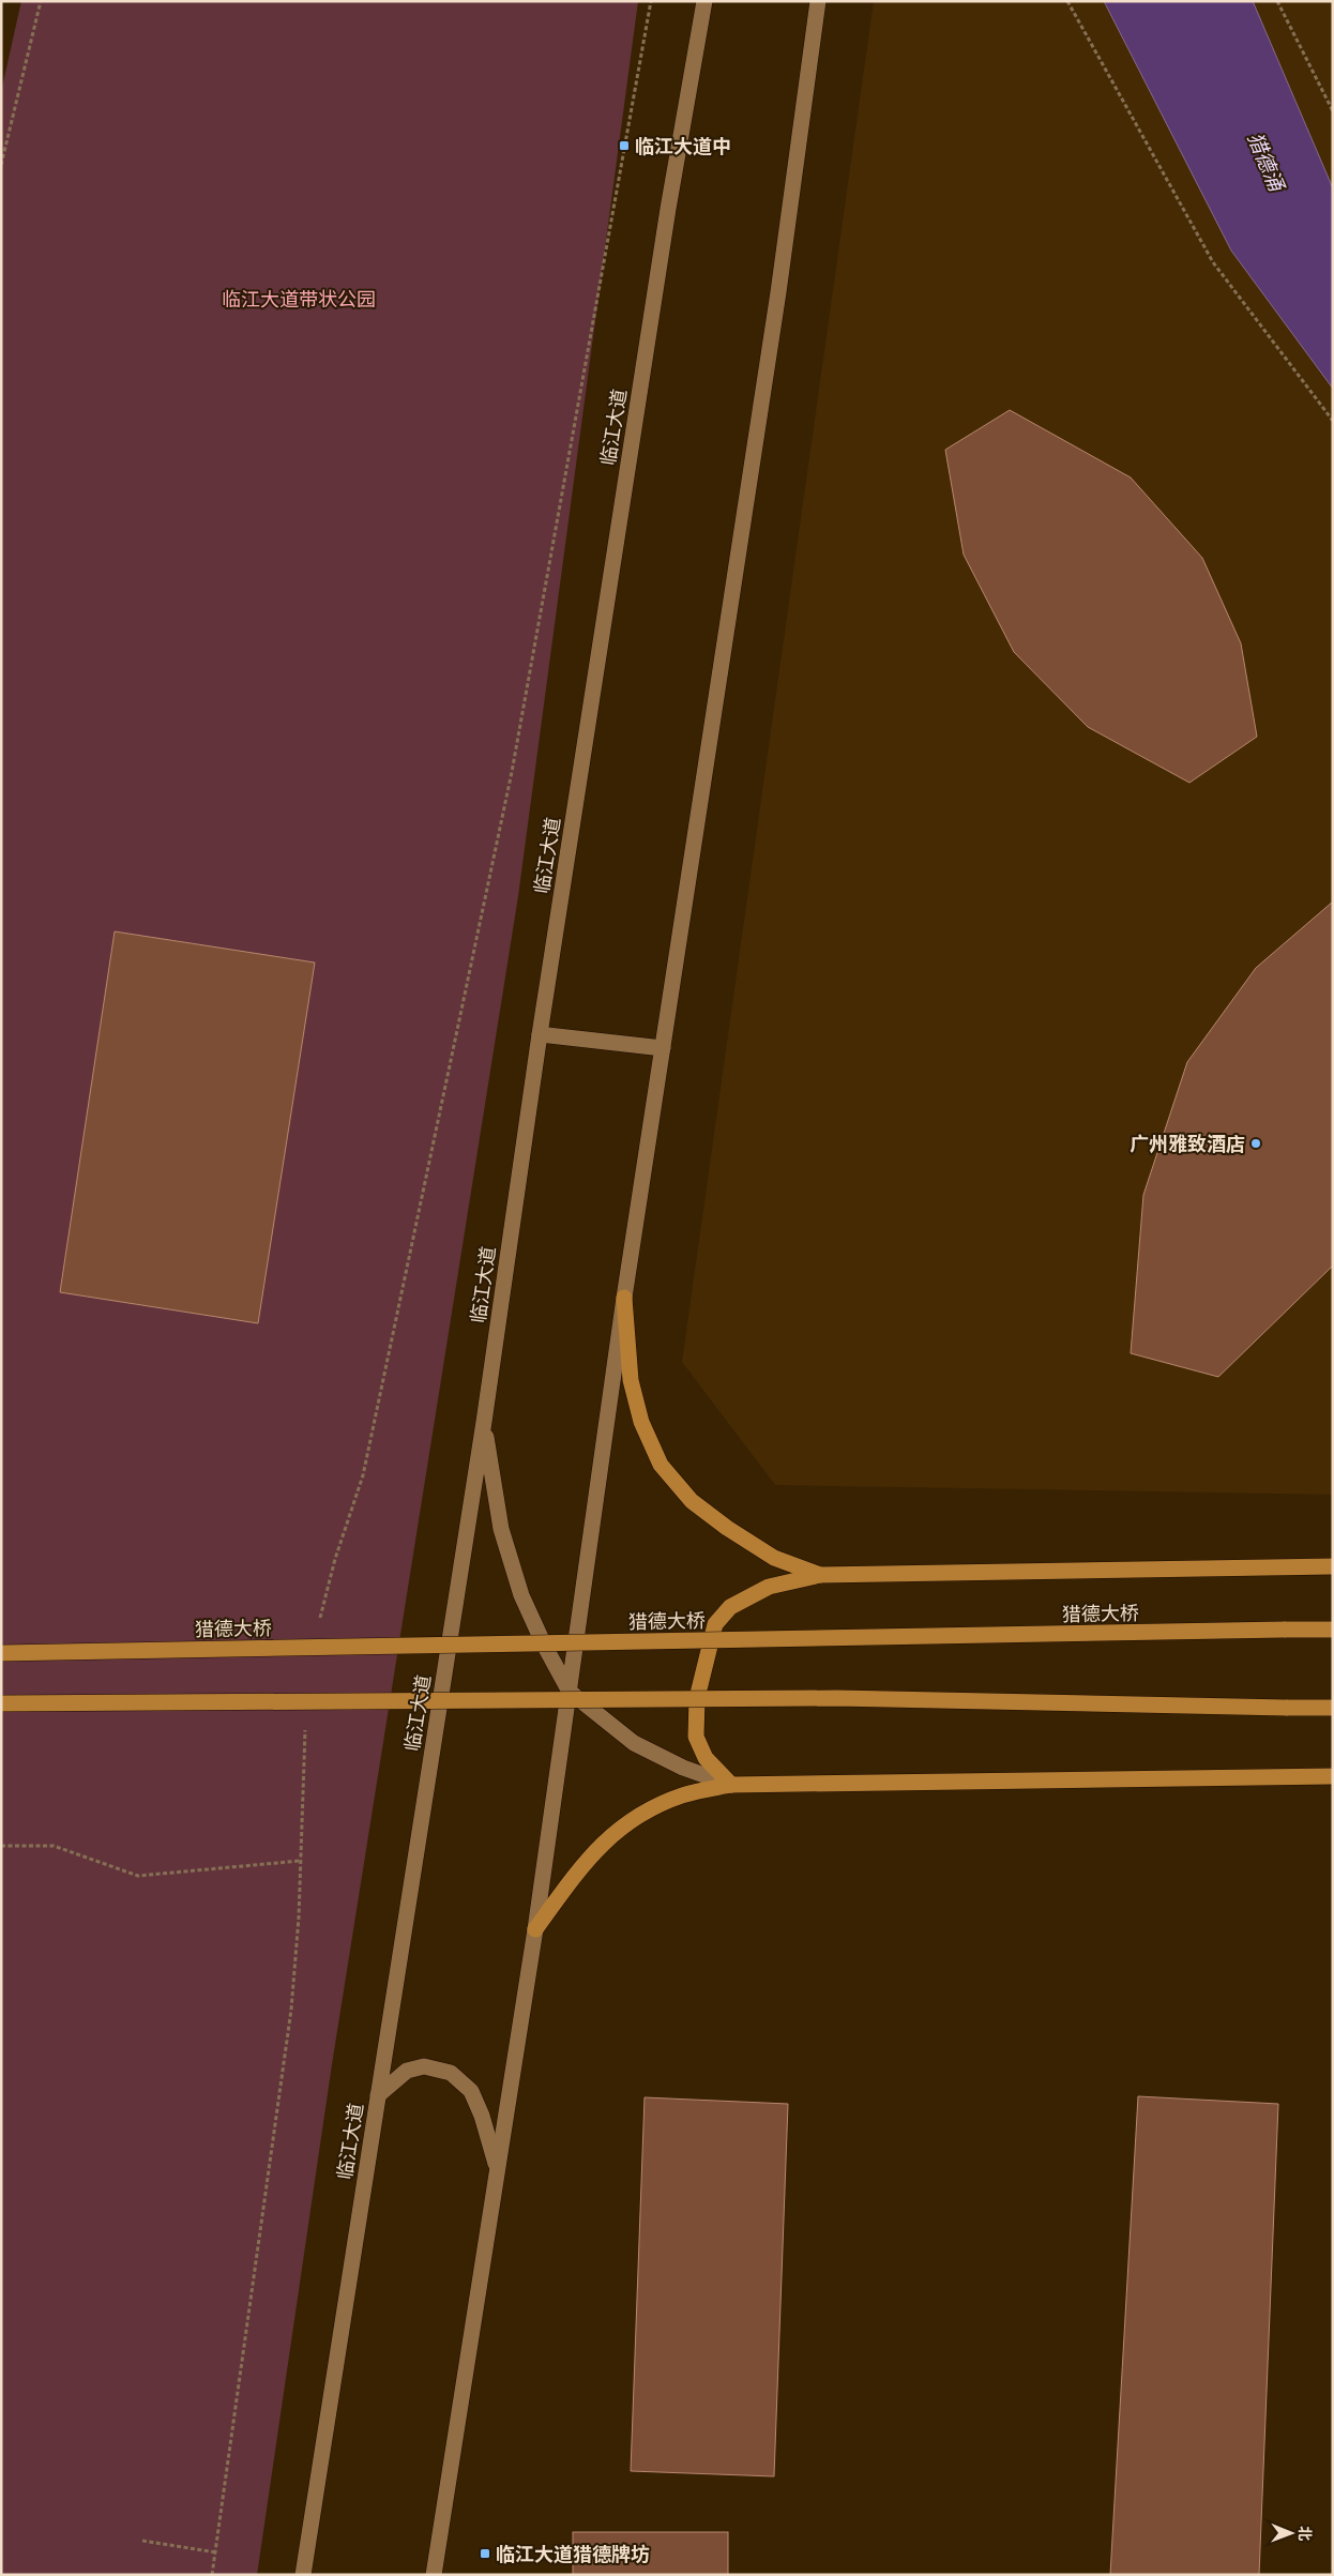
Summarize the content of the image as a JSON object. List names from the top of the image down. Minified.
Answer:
{"streets":{"highway":["猎德大桥"],"main road":["临江大道"]},"water":["猎德涌"],"parks":["临江大道带状公园"],"places":{"transit":["临江大道中","临江大道猎德牌坊"],"other":["广州雅致酒店"]},"north":"right"}
